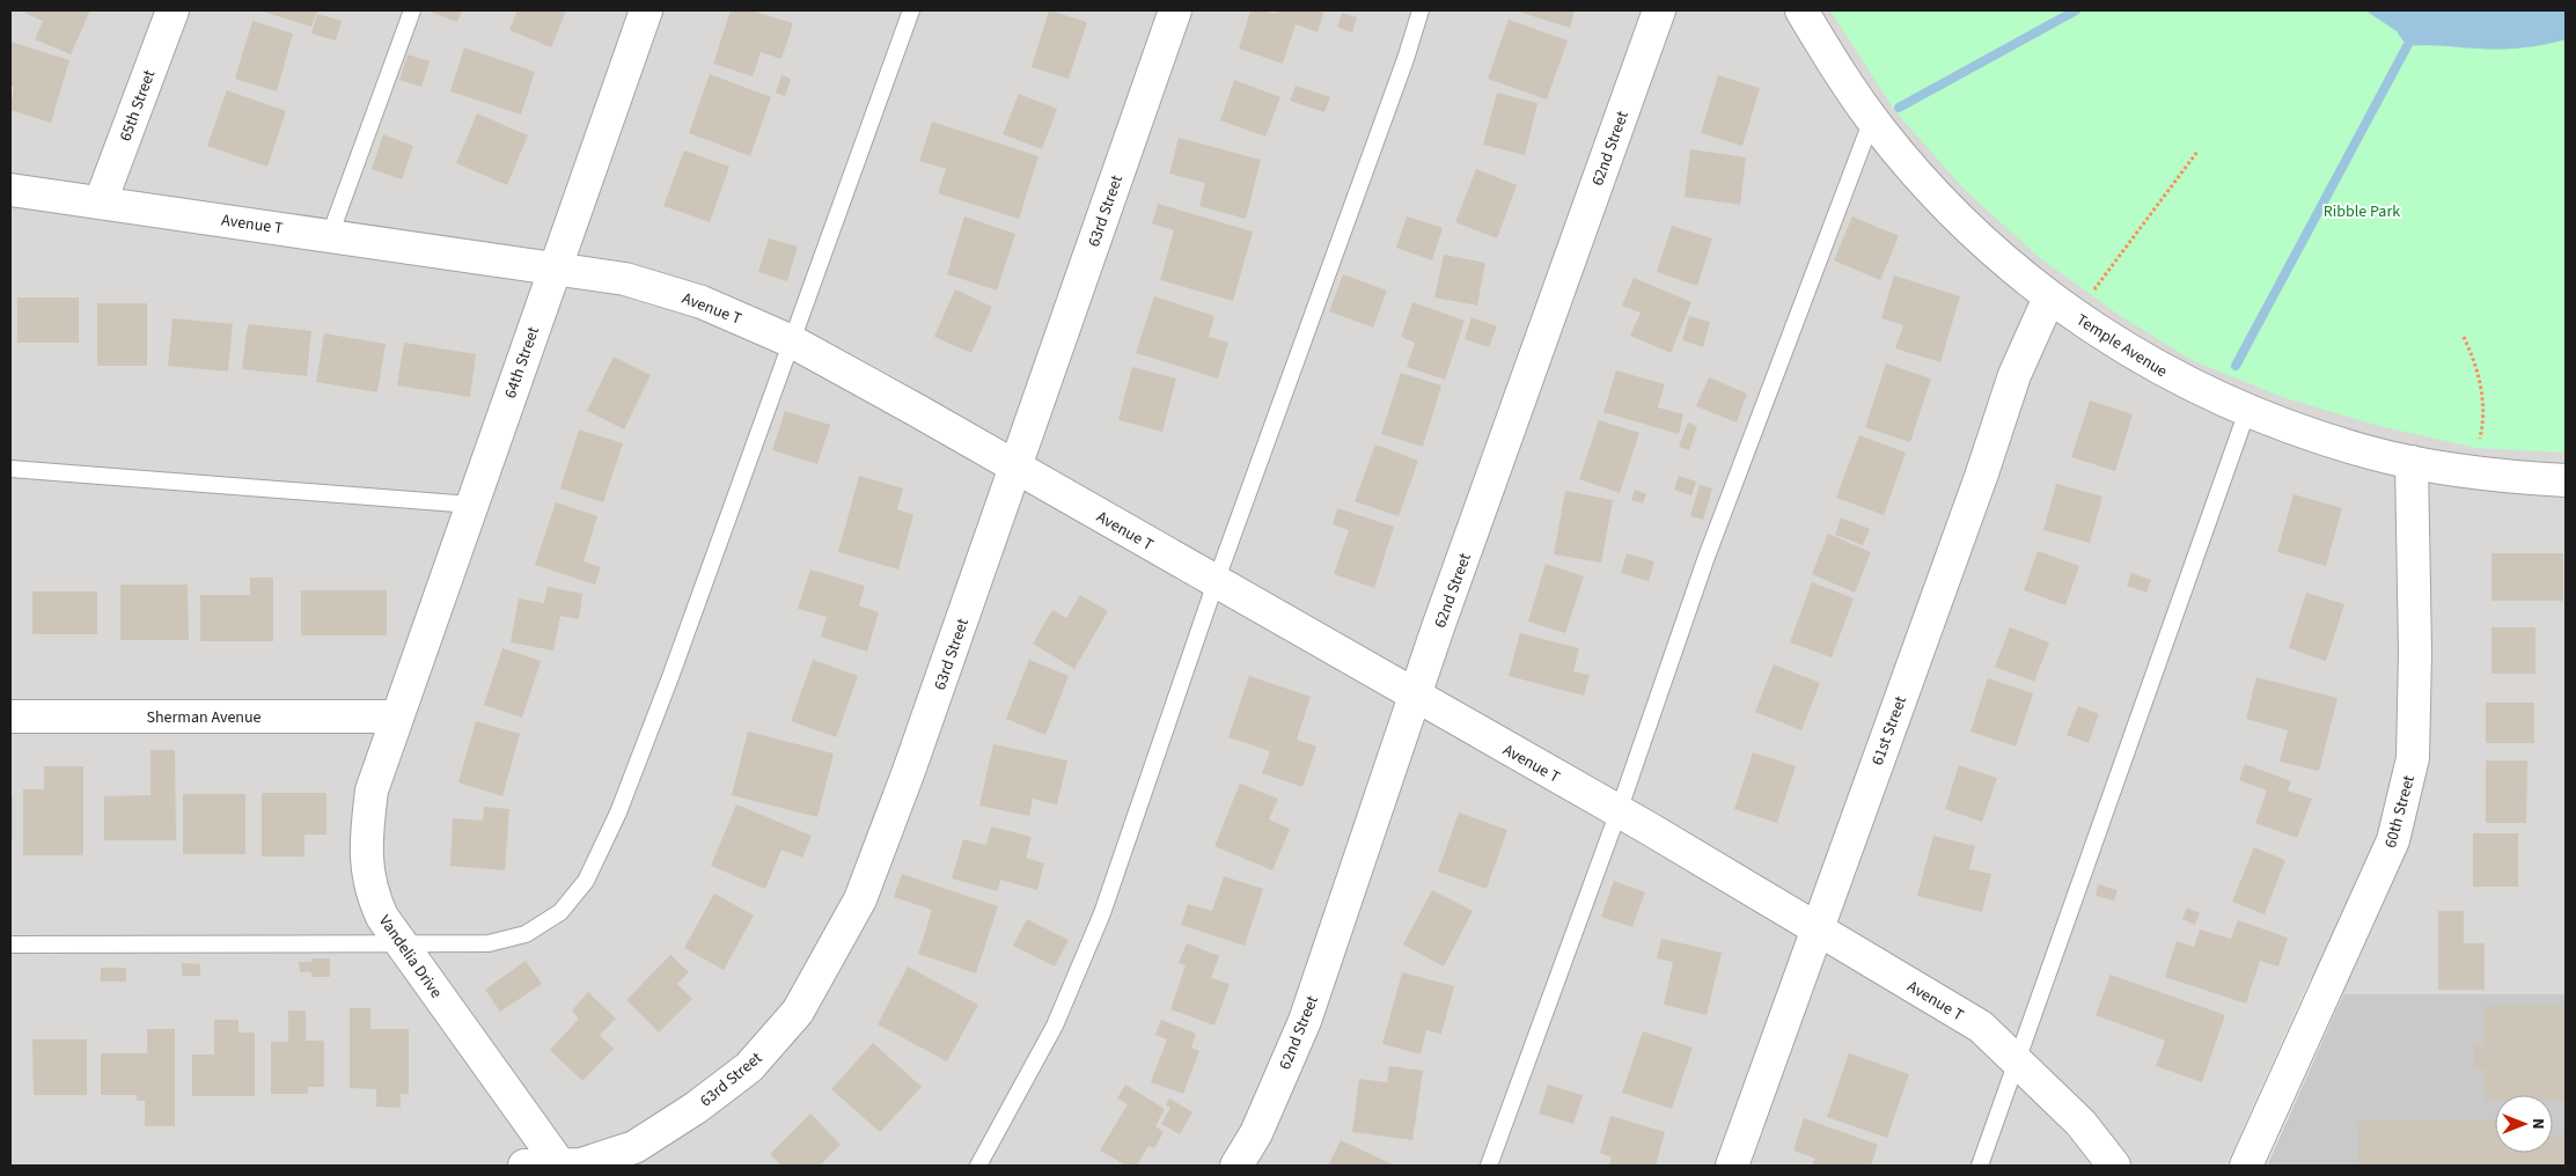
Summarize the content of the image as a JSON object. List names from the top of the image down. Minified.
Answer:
{"streets":{"street":["65th Street","62nd Street","63rd Street","Avenue T","Temple Avenue","64th Street","Sherman Avenue","61st Street","60th Street","Vandelia Drive"]},"crossings":[["65th Street","Avenue T"],["62nd Street","Avenue T"],["63rd Street","Avenue T"],["63rd Street","Vandelia Drive"],["Avenue T","64th Street"],["Avenue T","61st Street"],["Temple Avenue","61st Street"],["Temple Avenue","60th Street"],["64th Street","Sherman Avenue"],["64th Street","Vandelia Drive"],["Sherman Avenue","Vandelia Drive"]],"parks":["Ribble Park"],"north":"right"}
